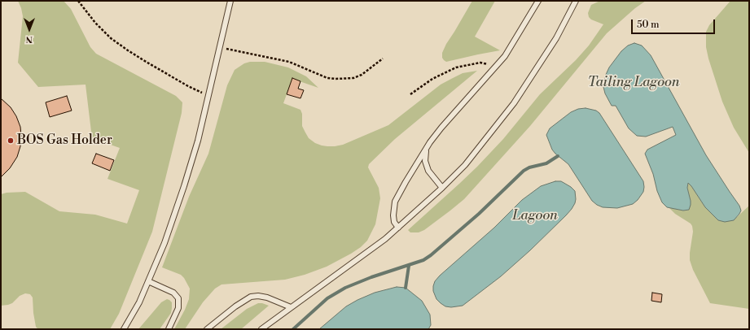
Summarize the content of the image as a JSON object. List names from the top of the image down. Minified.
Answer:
{"water":["Tailing Lagoon","Lagoon"],"places":["BOS Gas Holder"],"scale_bar":"50 m","north":"bottom"}
